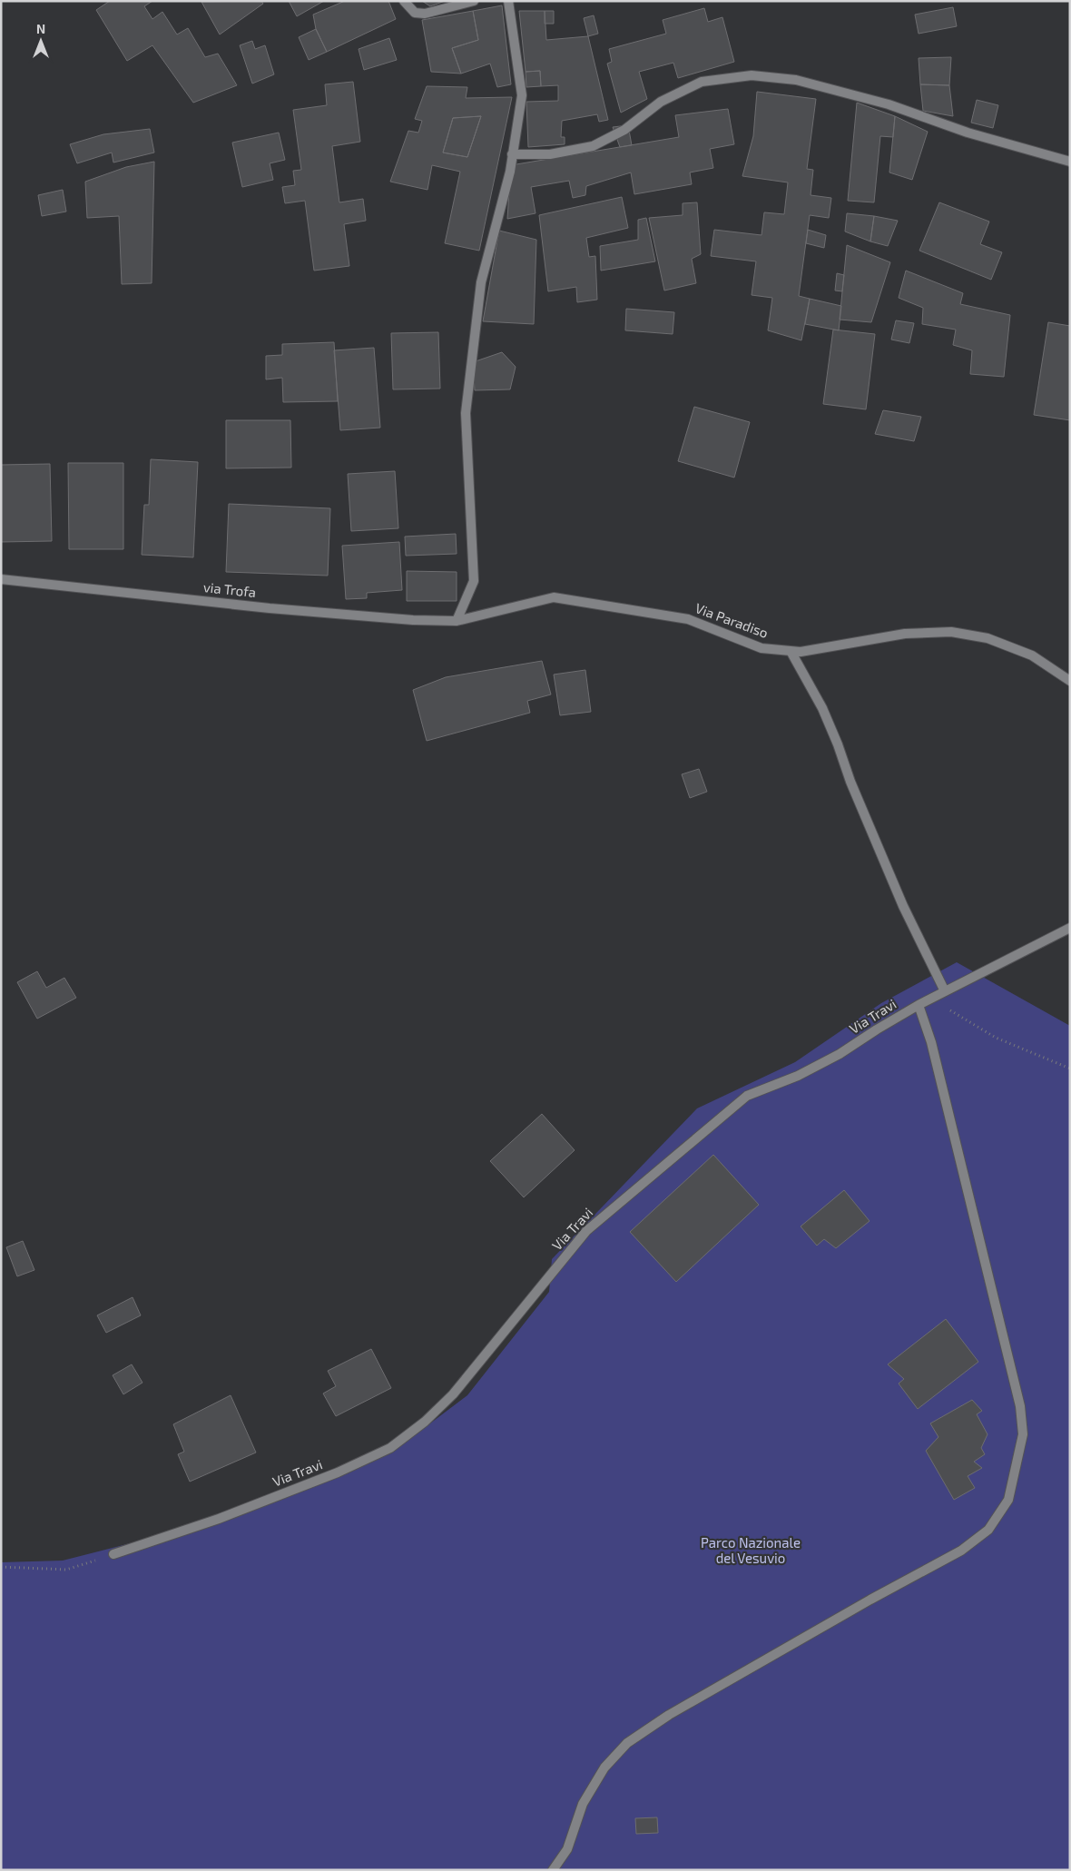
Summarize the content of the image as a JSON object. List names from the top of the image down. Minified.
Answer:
{"streets":{"street":["via Trofa","Via Paradiso","Via Travi"]},"crossings":[["via Trofa","Via Paradiso"]],"parks":["Parco Nazionale del Vesuvio"],"north":"top"}
